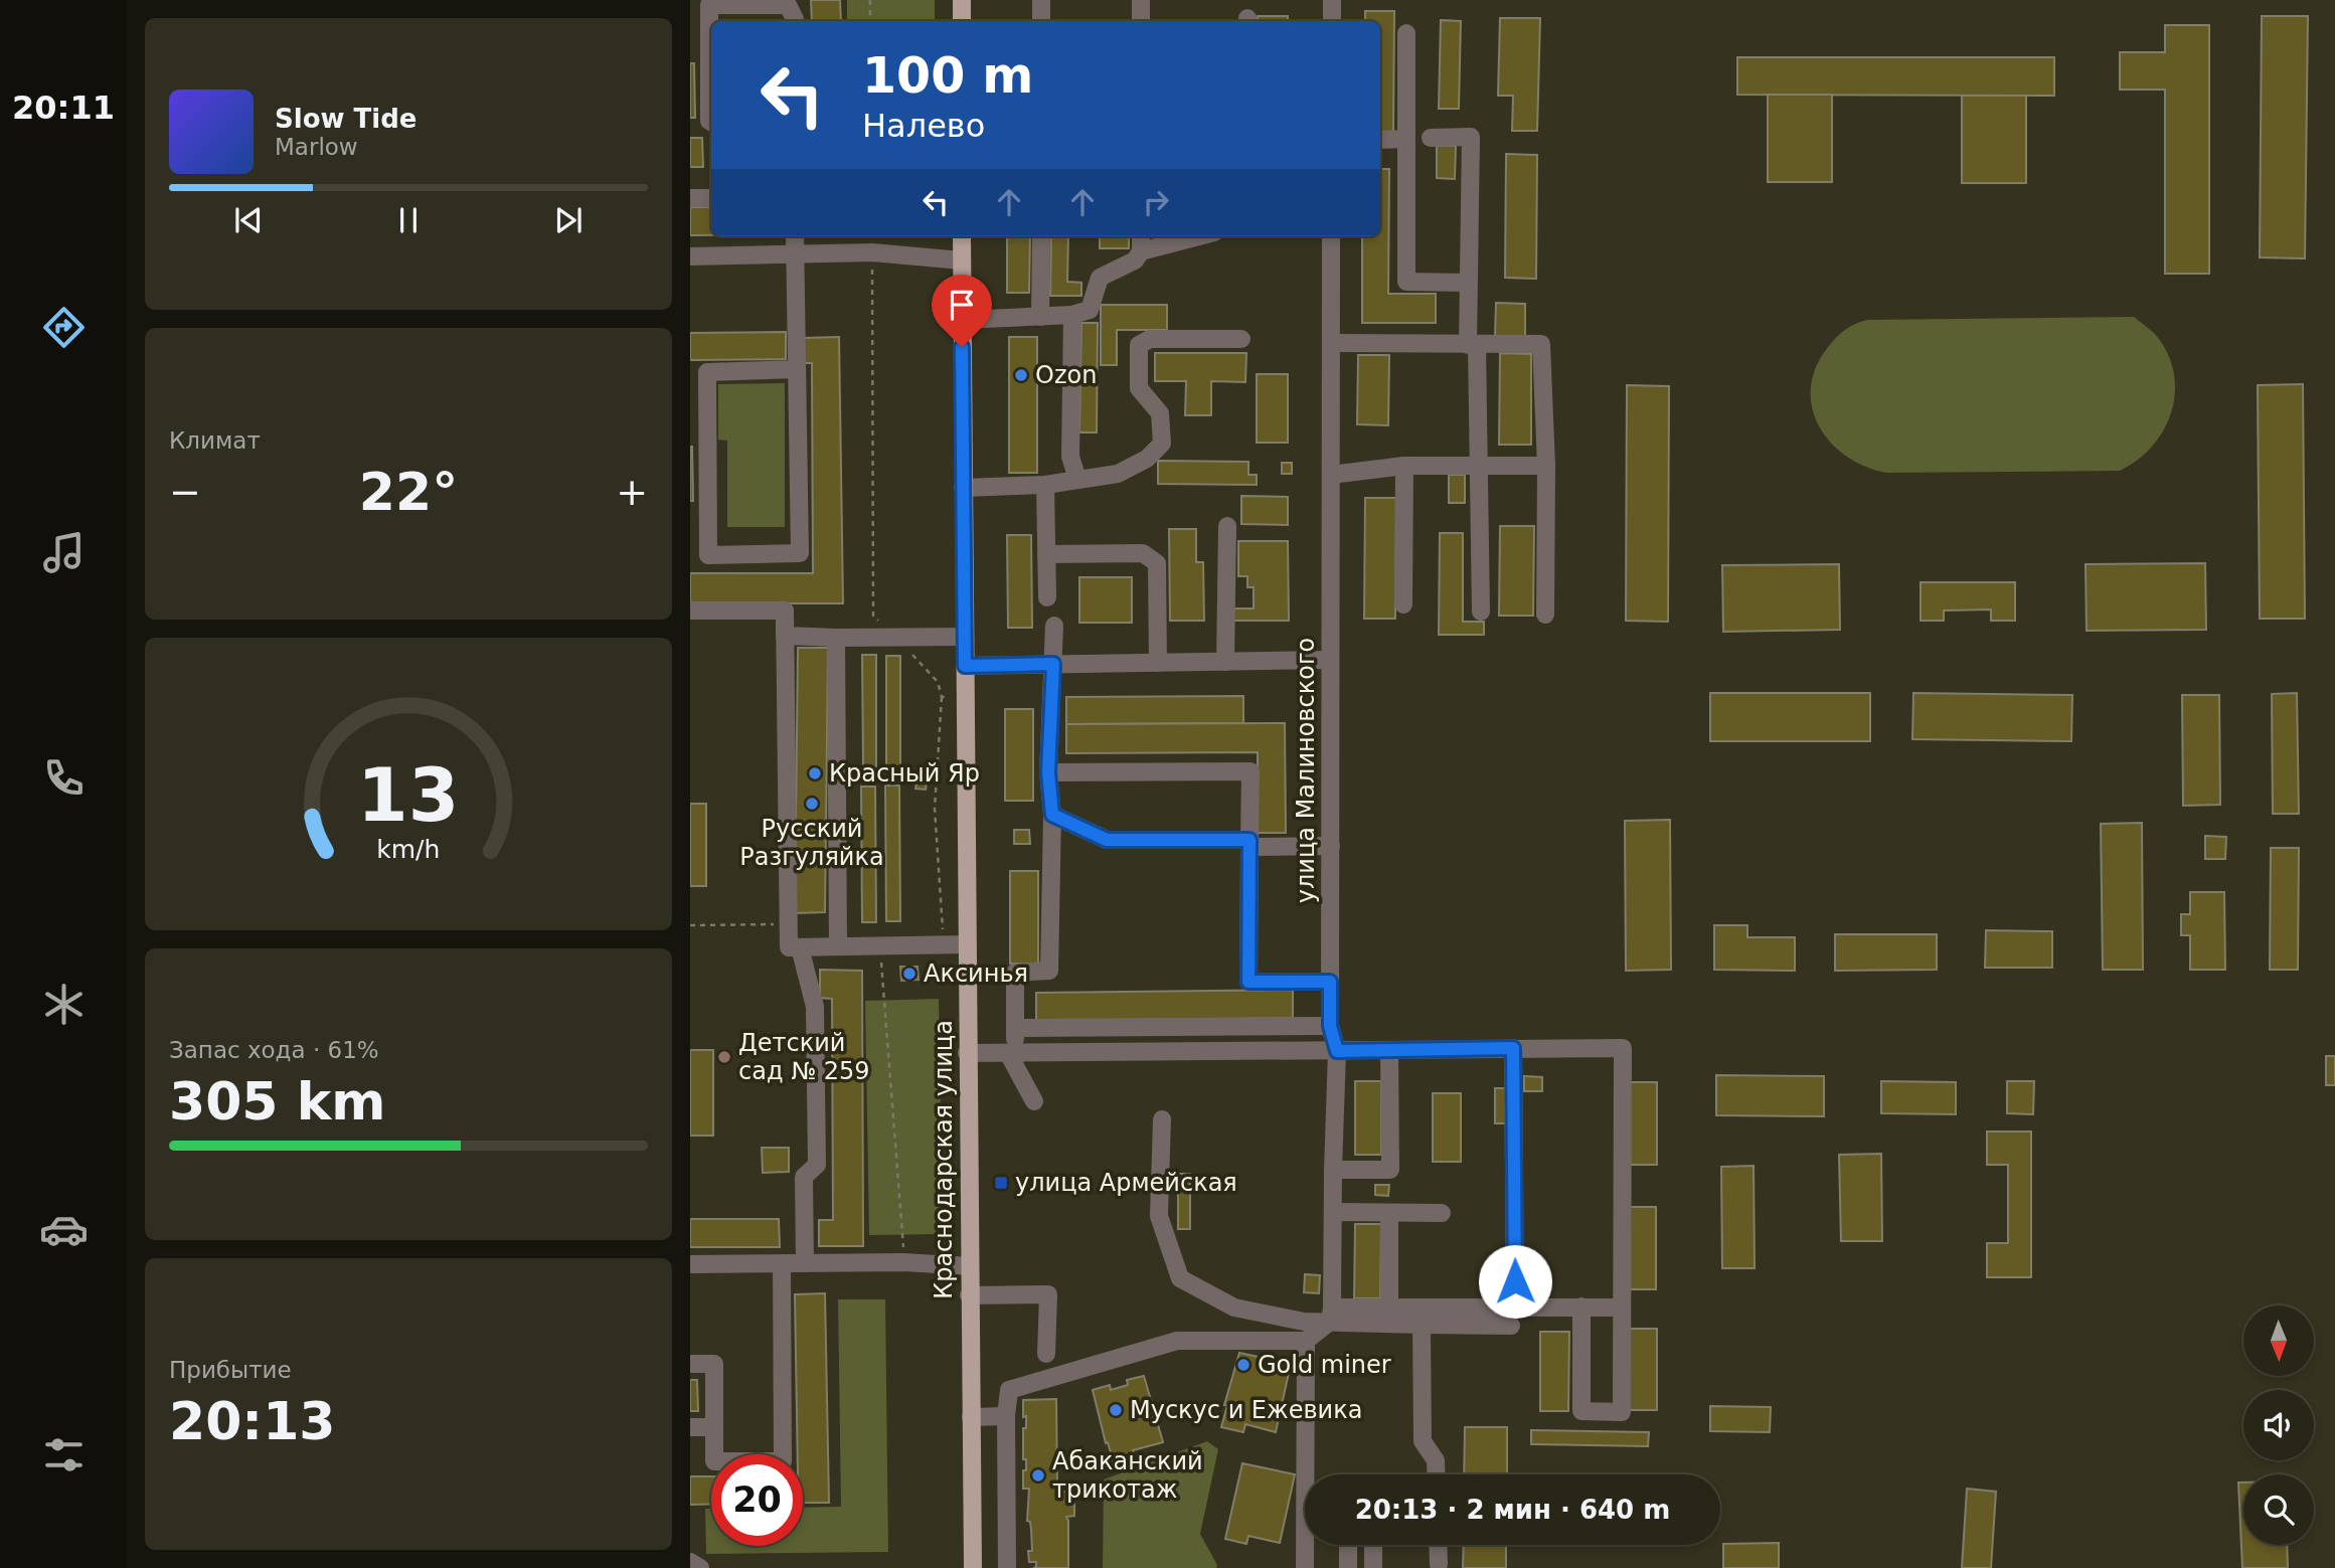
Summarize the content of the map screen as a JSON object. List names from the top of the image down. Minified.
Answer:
{"streets":{"main road":["Краснодарская улица"],"street":["улица Малиновского"]},"places":{"other":["Ozon","Красный Яр","Русский Разгуляйка","Аксинья","Детский сад № 259","Gold miner","Мускус и Ежевика","Абаканский трикотаж"],"transit":["улица Армейская"]},"north":"bottom","page":{"tabs":"20:11","turn":["100 m","Налево"],"song":["Slow Tide","Marlow"],"tile":["Климат",["Запас хода · 61%","305 km"],["Прибытие","20:13"]],"heat":["−","22°","+"],"limit":"20","trip":"20:13 · 2 мин · 640 m","gauge":["13","km/h"]}}
